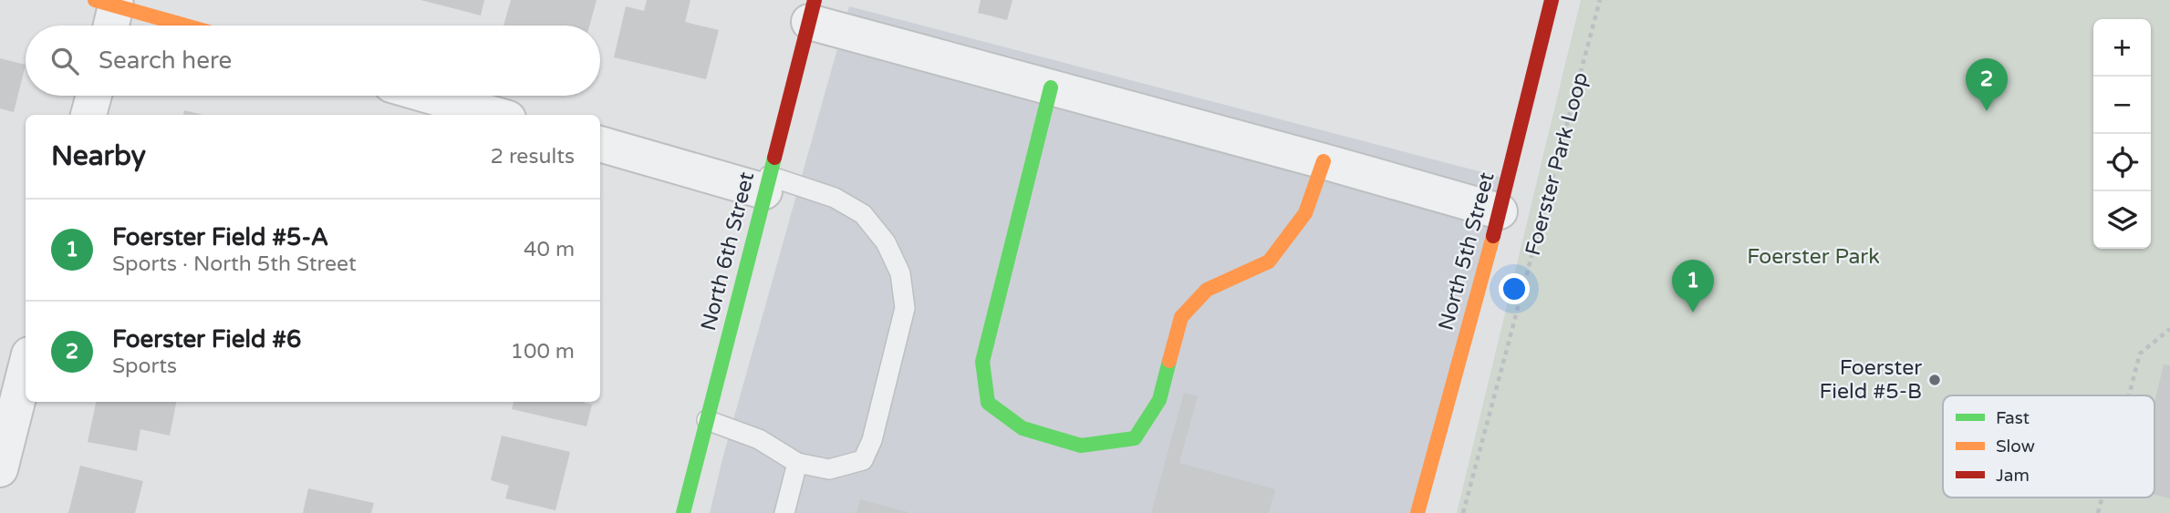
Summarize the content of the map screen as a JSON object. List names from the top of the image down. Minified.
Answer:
{"streets":{"street":["North 6th Street","North 5th Street"],"path":["Foerster Park Loop"]},"parks":["Foerster Park"],"places":["Foerster Field #5-B"],"legend":["Fast","Slow","Jam"],"page":{"map_buttons":["+","−"],"search":"Search here","pins":["2","1"],"heading":["Nearby","2 results"],"list":[{"mark":"1","name":"Foerster Field #5-A","note":"Sports · North 5th Street","value":"40 m"},{"mark":"2","name":"Foerster Field #6","note":"Sports","value":"100 m"}]}}
